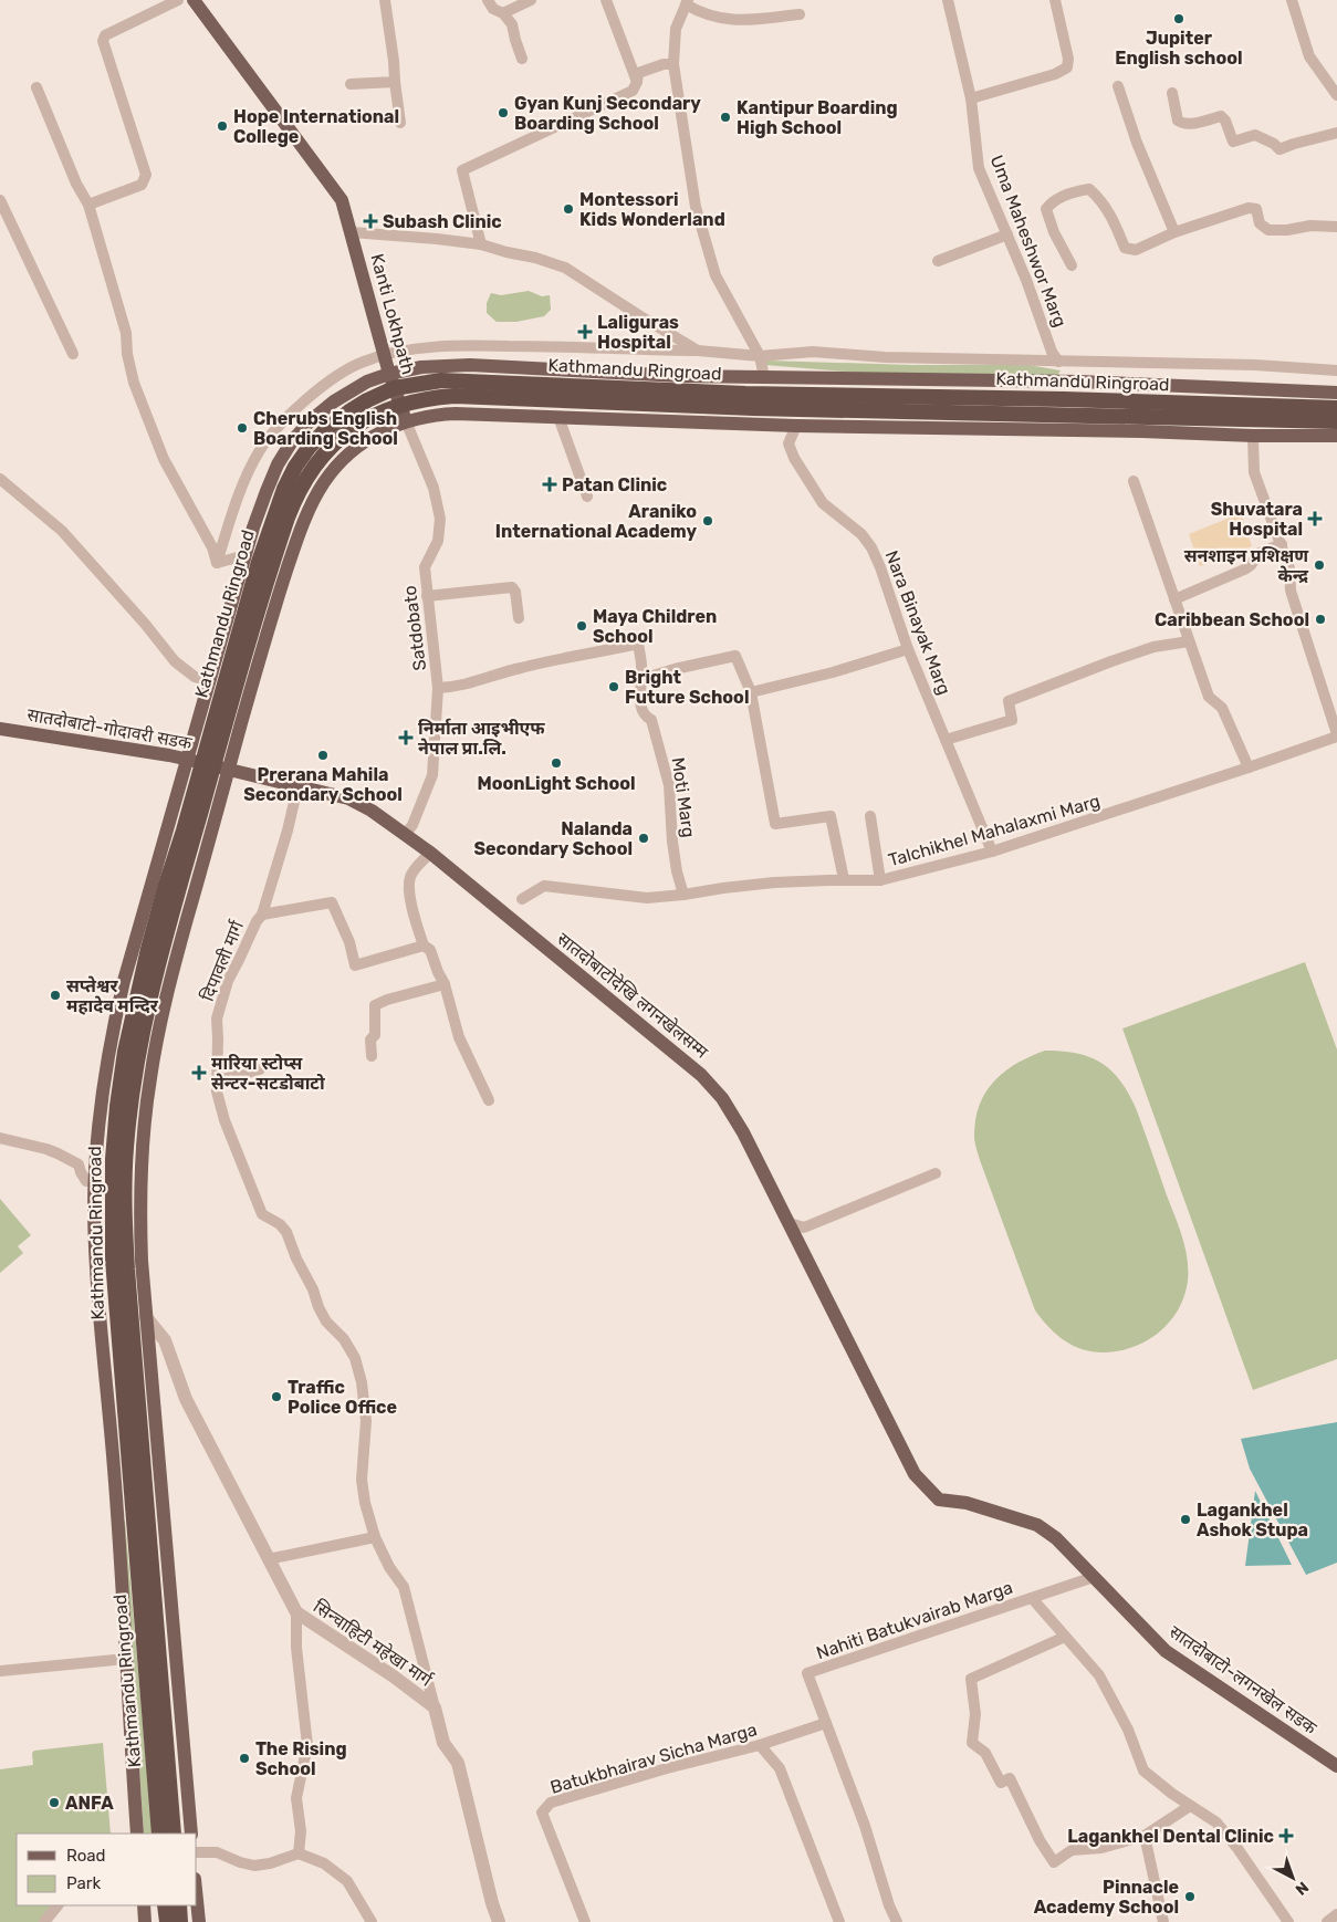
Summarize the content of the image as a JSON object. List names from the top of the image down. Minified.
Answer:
{"streets":{"highway":["Kathmandu Ringroad"],"main road":["Kanti Lokhpath","सातदोबाटो-गोदावरी सडक","सातदोबाटोदेखि लगनखेलसम्म","सातदोबाटो-लगनखेल सडक"],"street":["Uma Maheshwor Marg","Nara Binayak Marg","Satdobato","Moti Marg","Talchikhel Mahalaxmi Marg","दिपावली मार्ग","Nahiti Batukvairab Marga","सिन्चाहिटी महेखा मार्ग","Batukbhairav Sicha Marga"]},"crossings":[["Kanti Lokhpath","Kathmandu Ringroad"],["Kanti Lokhpath","Satdobato"],["Kathmandu Ringroad","सातदोबाटो-गोदावरी सडक"],["Nara Binayak Marg","Talchikhel Mahalaxmi Marg"],["Satdobato","Moti Marg"],["Satdobato","सातदोबाटोदेखि लगनखेलसम्म"],["Moti Marg","Talchikhel Mahalaxmi Marg"],["सातदोबाटोदेखि लगनखेलसम्म","सातदोबाटो-लगनखेल सडक"],["Nahiti Batukvairab Marga","सातदोबाटो-लगनखेल सडक"],["Nahiti Batukvairab Marga","Batukbhairav Sicha Marga"]],"places":{"other":["Jupiter English school","Gyan Kunj Secondary Boarding School","Kantipur Boarding High School","Hope International College","Montessori Kids Wonderland","Cherubs English Boarding School","Araniko International Academy","सनशाइन प्रशिक्षण केन्द्र","Caribbean School","Maya Children School","Bright Future School","Prerana Mahila Secondary School","MoonLight School","Nalanda Secondary School","सप्तेश्वर महादेव मन्दिर","Traffic Police Office","Lagankhel Ashok Stupa","The Rising School","ANFA","Pinnacle Academy School"],"health":["Subash Clinic","Laliguras Hospital","Patan Clinic","Shuvatara Hospital","निर्माता आइभीएफ नेपाल प्रा.लि.","मारिया स्टोप्स सेन्टर-सटडोबाटो","Lagankhel Dental Clinic"]},"legend":["Road","Park"],"north":"bottom right"}
